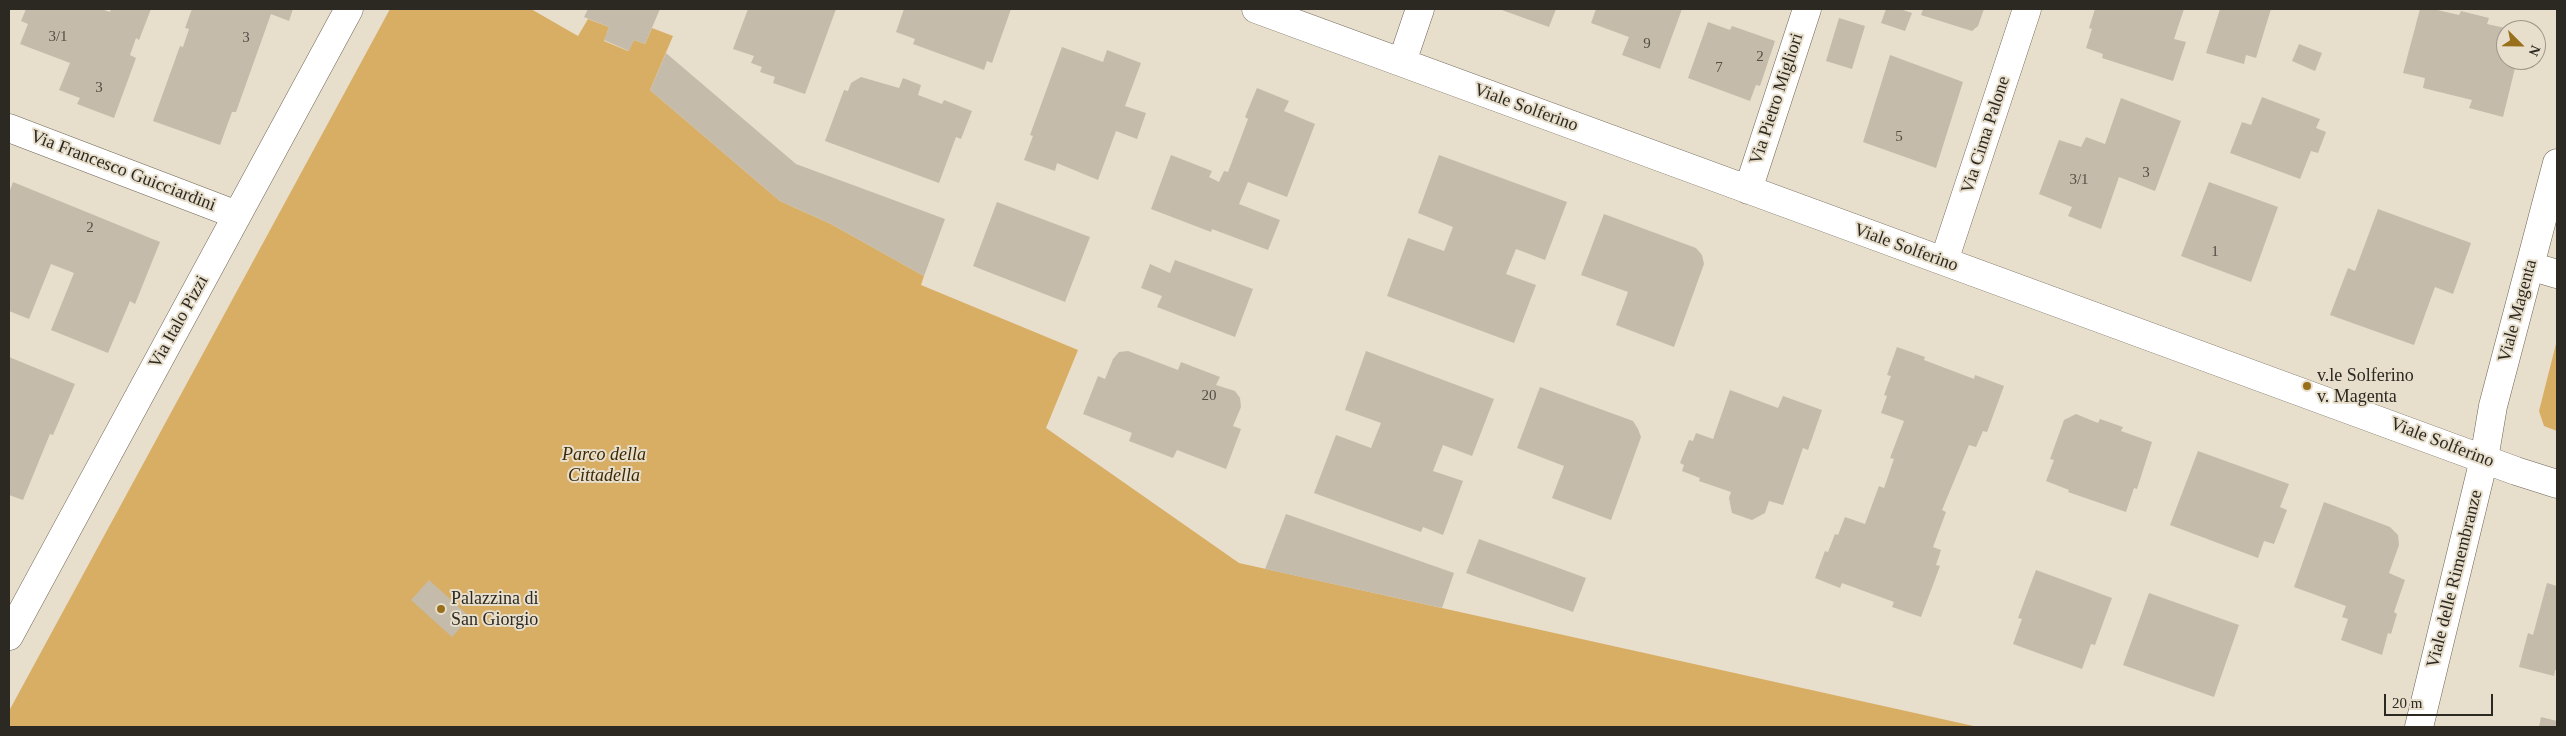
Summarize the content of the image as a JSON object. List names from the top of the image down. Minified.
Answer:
{"streets":{"street":["Via Pietro Migliori","Viale Solferino","Via Cima Palone","Via Francesco Guicciardini","Viale Magenta","Via Italo Pizzi","Viale delle Rimembranze"]},"crossings":[["Via Pietro Migliori","Viale Solferino"],["Viale Solferino","Via Cima Palone"],["Viale Solferino","Viale Magenta"],["Viale Solferino","Viale delle Rimembranze"],["Via Francesco Guicciardini","Via Italo Pizzi"],["Viale Magenta","Viale delle Rimembranze"]],"parks":["Parco della Cittadella"],"places":["v.le Solferino v. Magenta","Palazzina di San Giorgio"],"house_numbers":["3/1","3","9","2","7","3","5","3","3/1","2","1","20"],"scale_bar":"20 m","north":"bottom right"}
